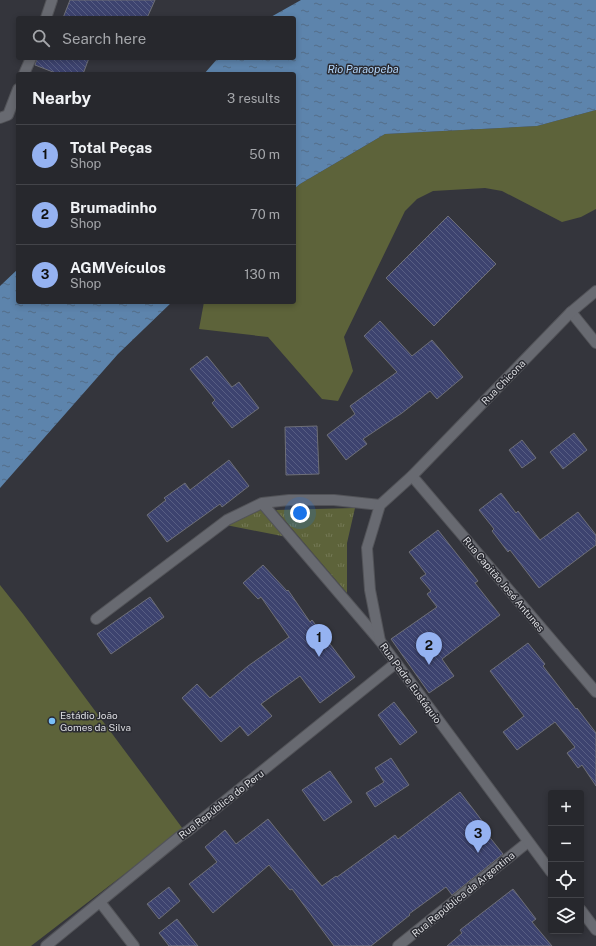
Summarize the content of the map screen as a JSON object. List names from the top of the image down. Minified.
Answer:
{"streets":{"street":["Rua Chicona","Rua Capitão José Antunes","Rua Padre Eustáquio","Rua República do Peru","Rua República da Argentina"]},"crossings":[["Rua Chicona","Rua Capitão José Antunes"],["Rua Padre Eustáquio","Rua República do Peru"],["Rua Padre Eustáquio","Rua República da Argentina"]],"water":["Rio Paraopeba"],"places":["Estádio João Gomes da Silva"],"page":{"search":"Search here","heading":["Nearby","3 results"],"list":[{"mark":"1","name":"Total Peças","note":"Shop","value":"50 m"},{"mark":"2","name":"Brumadinho","note":"Shop","value":"70 m"},{"mark":"3","name":"AGMVeículos","note":"Shop","value":"130 m"}],"pins":["1","2","3"],"map_buttons":["+","−"]}}
